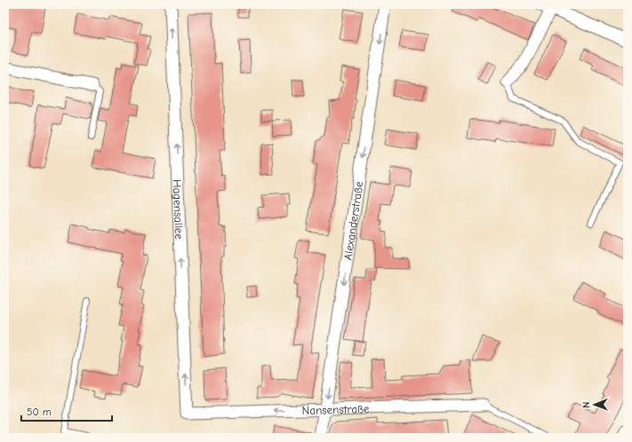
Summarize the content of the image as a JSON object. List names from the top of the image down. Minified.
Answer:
{"streets":{"street":["Hagensallee","Alexanderstraße","Nansenstraße"]},"crossings":[["Hagensallee","Nansenstraße"],["Alexanderstraße","Nansenstraße"]],"one_way":["Hagensallee","Alexanderstraße","Nansenstraße"],"scale_bar":"50 m","north":"left"}
